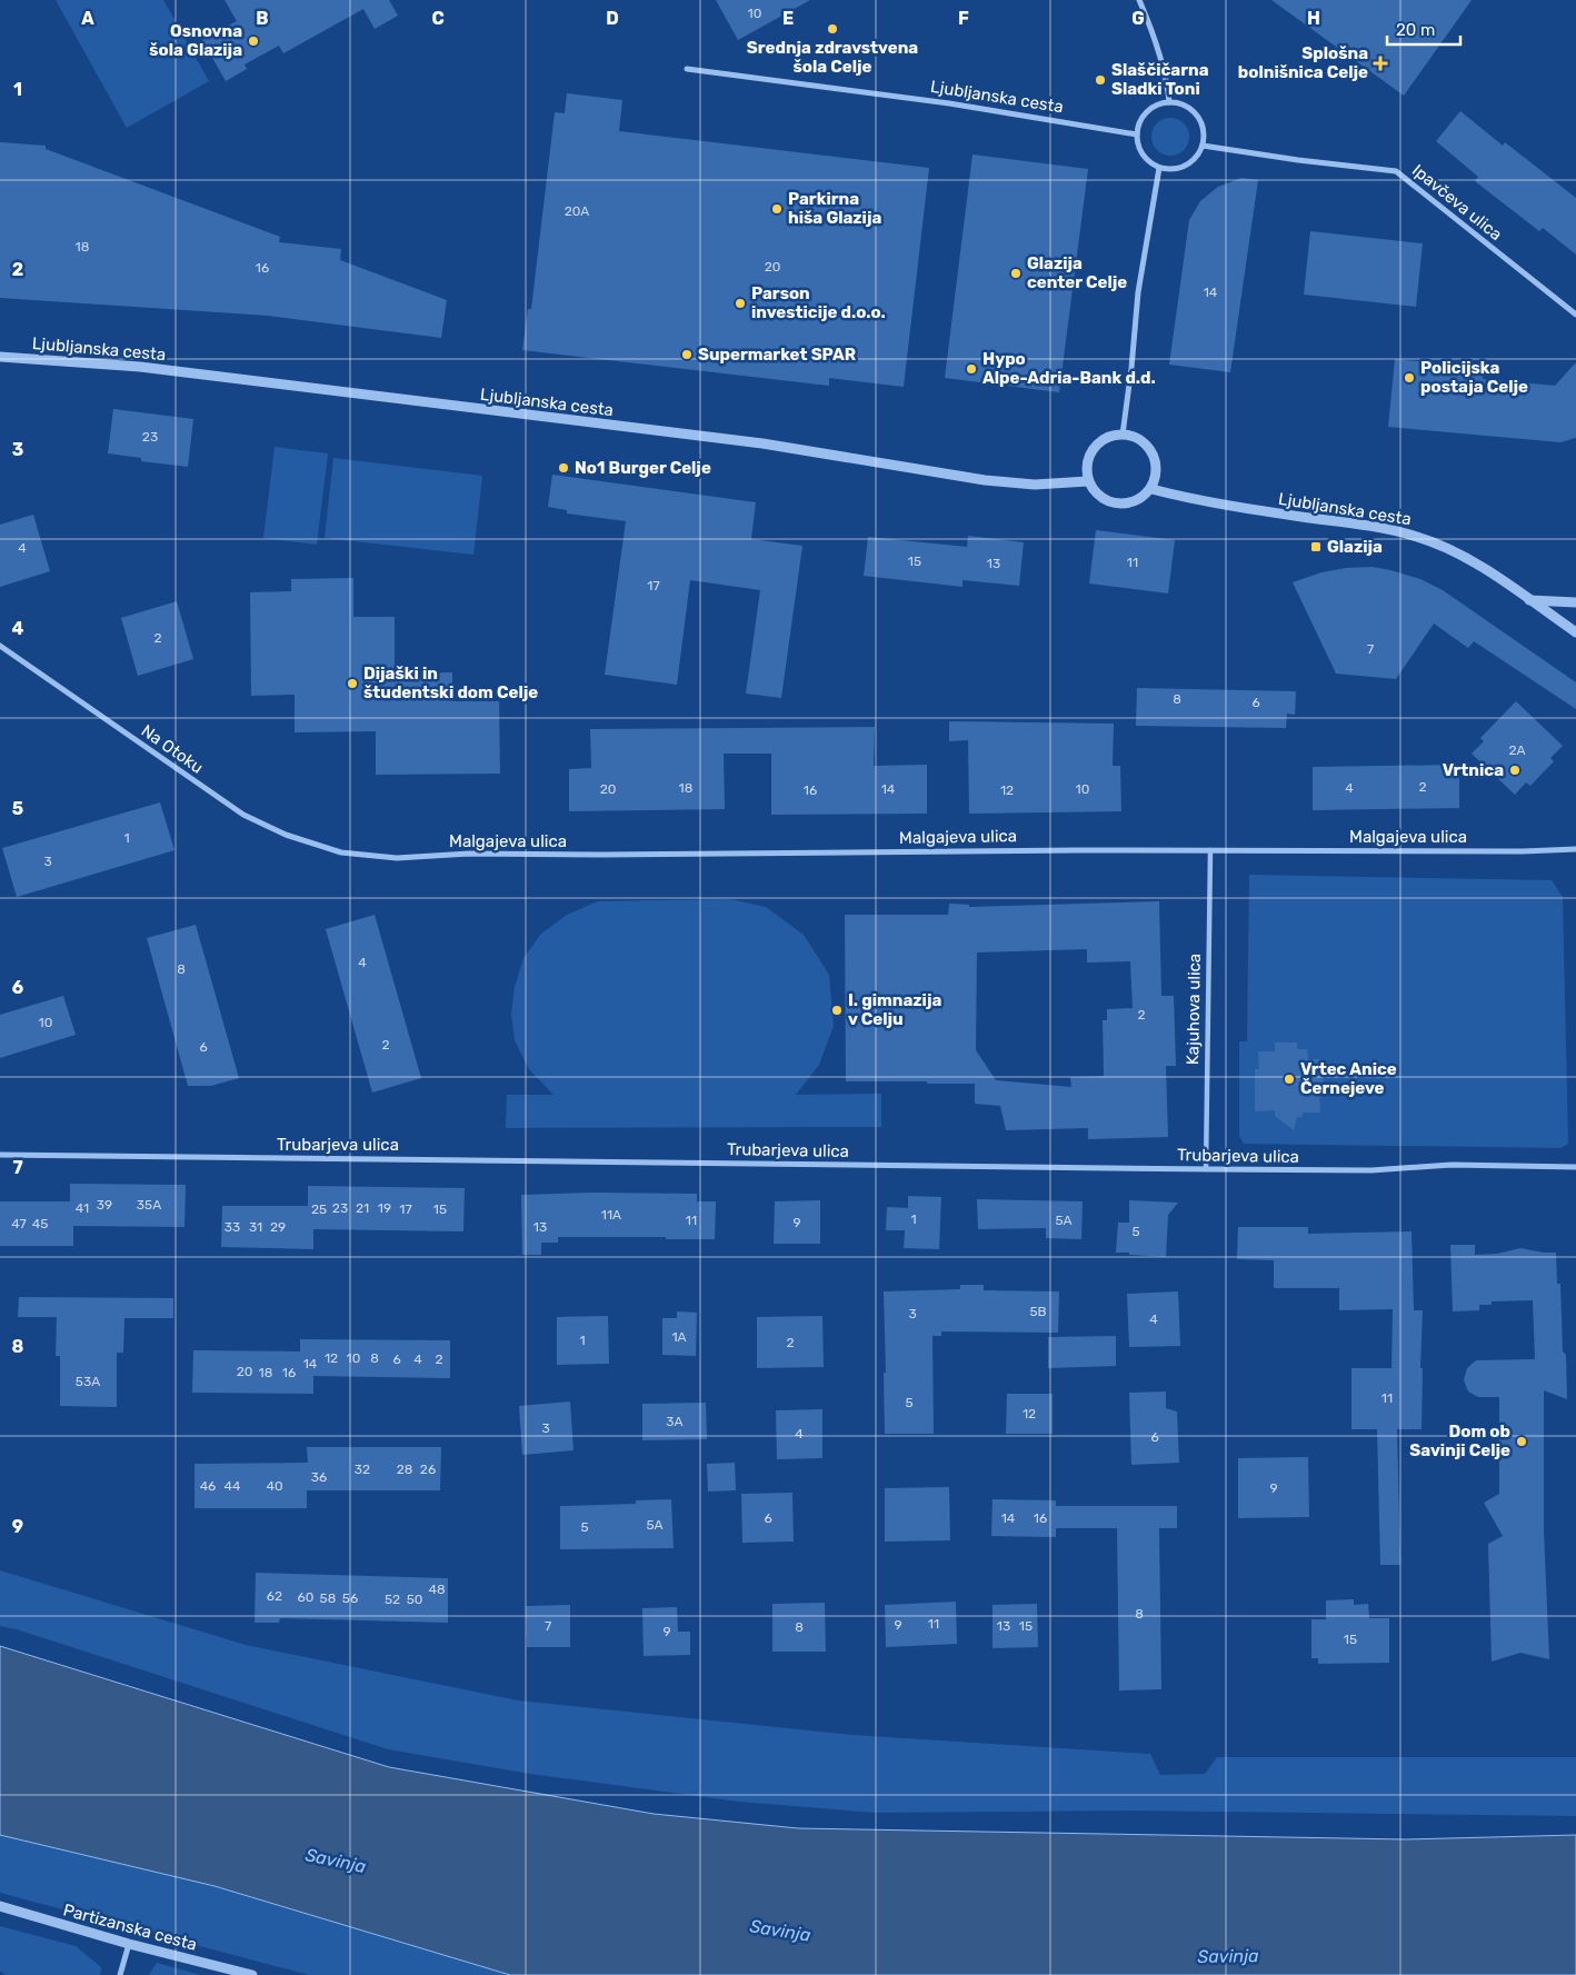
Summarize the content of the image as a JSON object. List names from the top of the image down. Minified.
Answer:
{"streets":{"street":["Ljubljanska cesta","Ipavčeva ulica","Na Otoku","Malgajeva ulica","Kajuhova ulica","Trubarjeva ulica","Partizanska cesta"]},"crossings":[["Ljubljanska cesta","Ipavčeva ulica"],["Na Otoku","Malgajeva ulica"],["Malgajeva ulica","Kajuhova ulica"],["Kajuhova ulica","Trubarjeva ulica"]],"water":["Savinja"],"places":{"other":["Srednja zdravstvena šola Celje","Osnovna šola Glazija","Slaščičarna Sladki Toni","Parkirna hiša Glazija","Glazija center Celje","Parson investicije d.o.o.","Supermarket SPAR","Hypo Alpe-Adria-Bank d.d.","Policijska postaja Celje","No1 Burger Celje","Dijaški in študentski dom Celje","Vrtnica","I. gimnazija v Celju","Vrtec Anice Černejeve","Dom ob Savinji Celje"],"health":["Splošna bolnišnica Celje"],"transit":["Glazija"]},"house_numbers":["10","20A","18","20","16","14","23","4","15","11","13","17","2","7","8","6","2A","2","18","4","20","14","10","16","12","1","3","4","8","2","10","2","6","39","35A","41","23","21","19","25","17","15","11A","1","11","5A","9","47","45","33","31","29","13","5","5B","3","4","1A","1","2","12","10","8","6","4","2","14","20","18","16","53A","11","5","12","3A","3","4","6","32","28","26","36","46","44","40","9","6","14","16","5A","5","48","62","60","58","56","52","50","8","11","9","7","13","15","8","9","15"],"scale_bar":"20 m","grid":{"columns":["A","B","C","D","E","F","G","H"],"rows":["1","2","3","4","5","6","7","8","9"]}}
